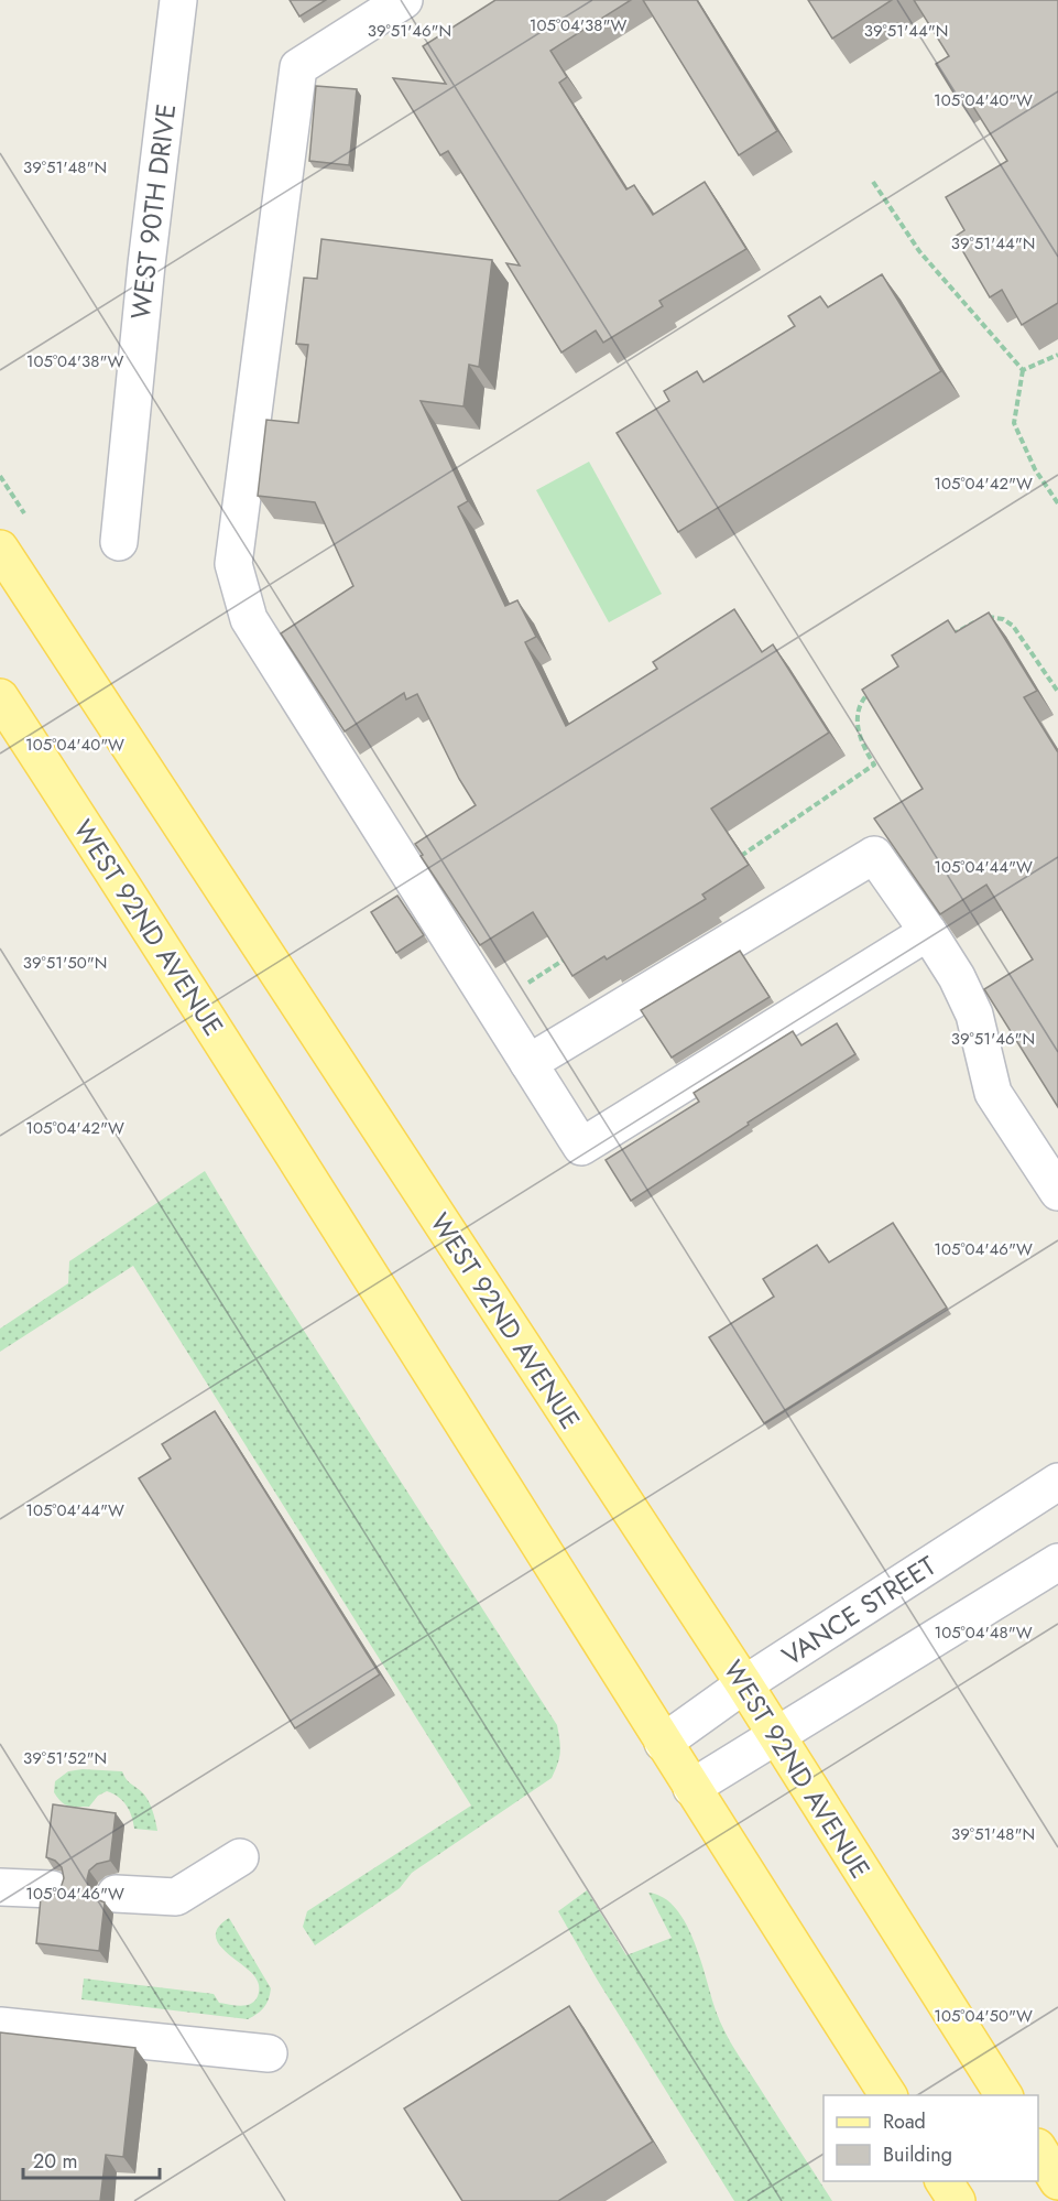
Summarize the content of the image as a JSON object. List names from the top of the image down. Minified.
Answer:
{"streets":{"main road":["WEST 92ND AVENUE"],"street":["WEST 90TH DRIVE","VANCE STREET"]},"crossings":[["WEST 92ND AVENUE","VANCE STREET"]],"legend":["Road","Building"],"scale_bar":"20 m","coordinates":["105°04'38\"W","39°51'46\"N","39°51'44\"N","105°04'40\"W","39°51'48\"N","105°04'42\"W","105°04'44\"W","39°51'50\"N","105°04'46\"W","105°04'48\"W","39°51'52\"N","105°04'50\"W"]}
